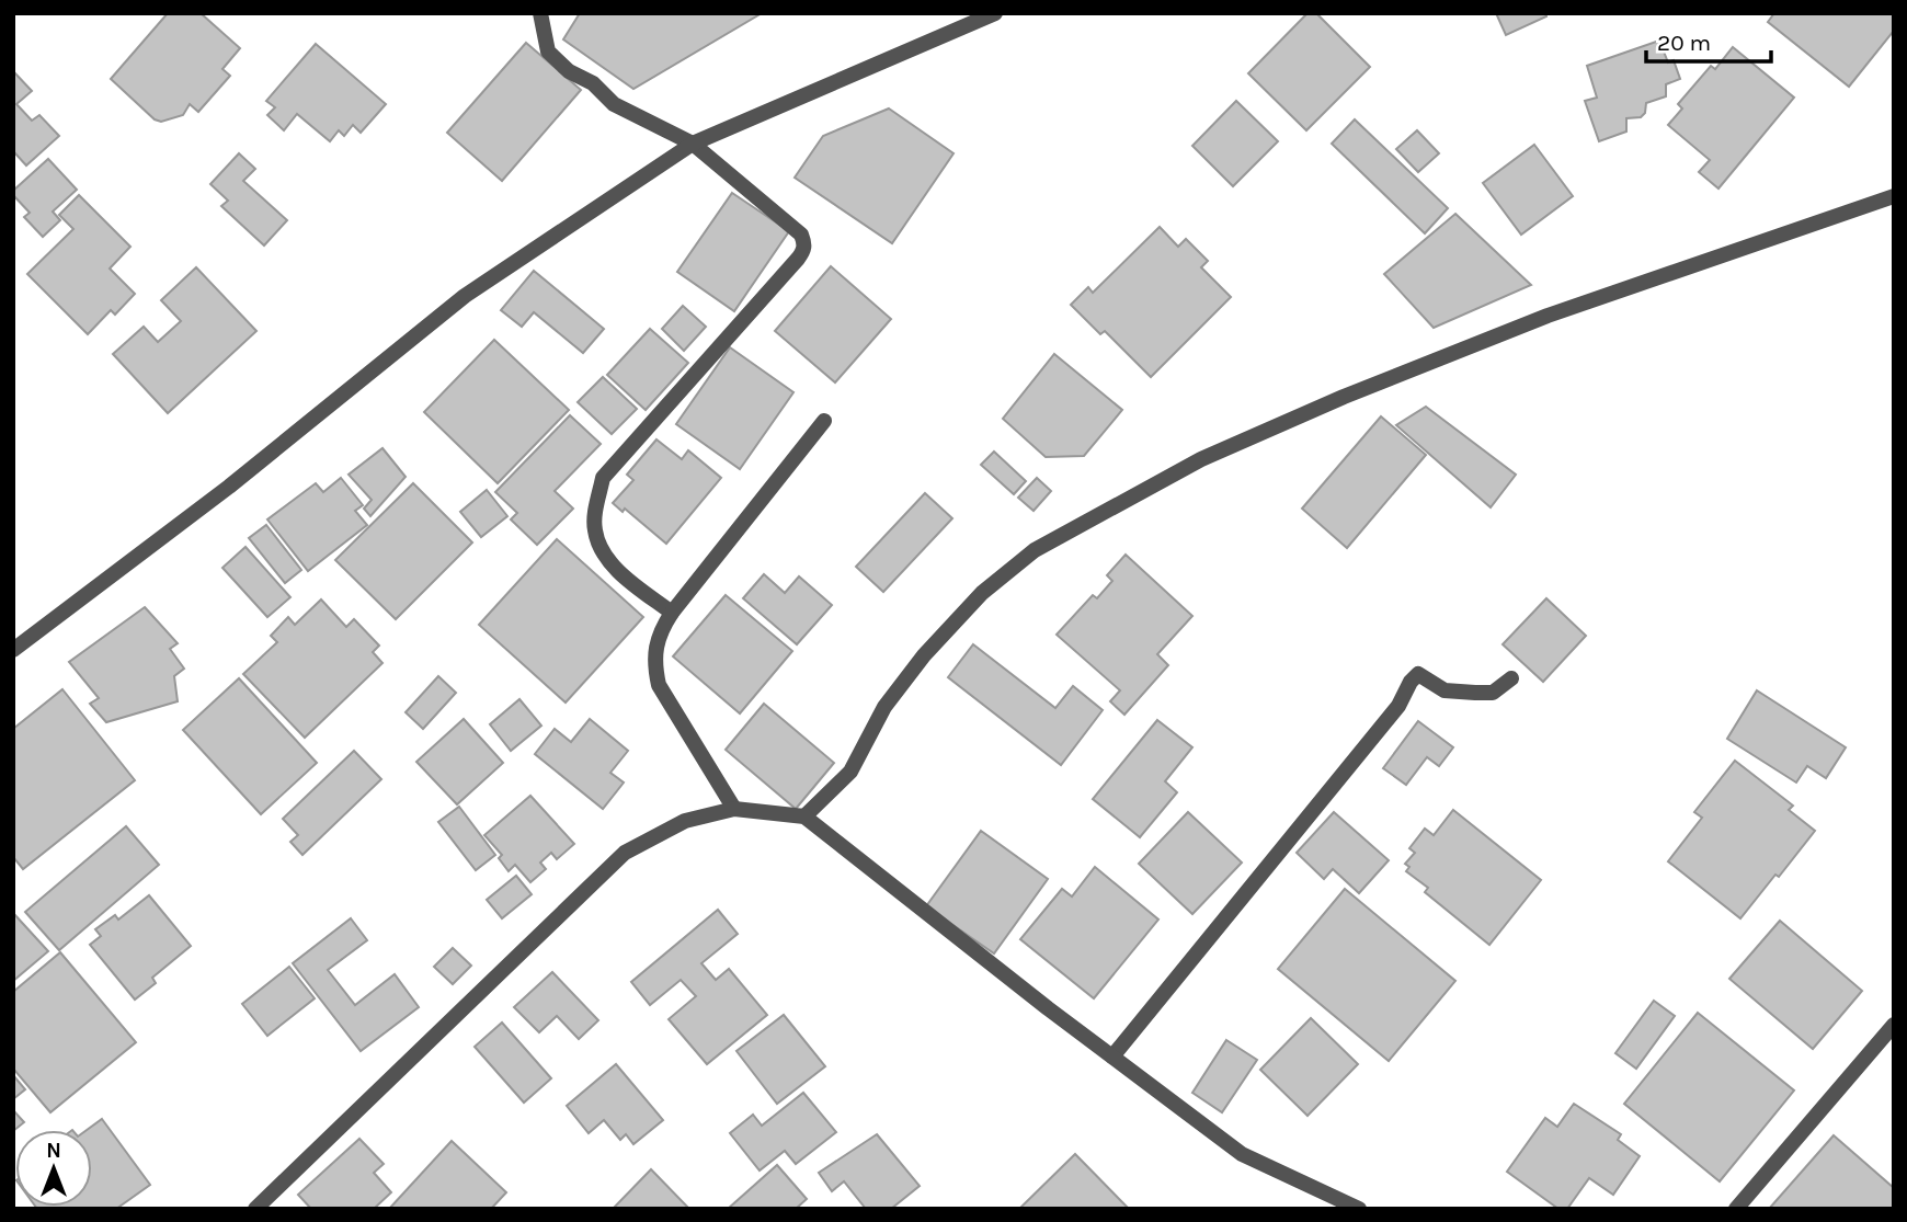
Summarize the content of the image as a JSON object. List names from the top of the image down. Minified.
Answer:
{"scale_bar":"20 m","north":"top"}
